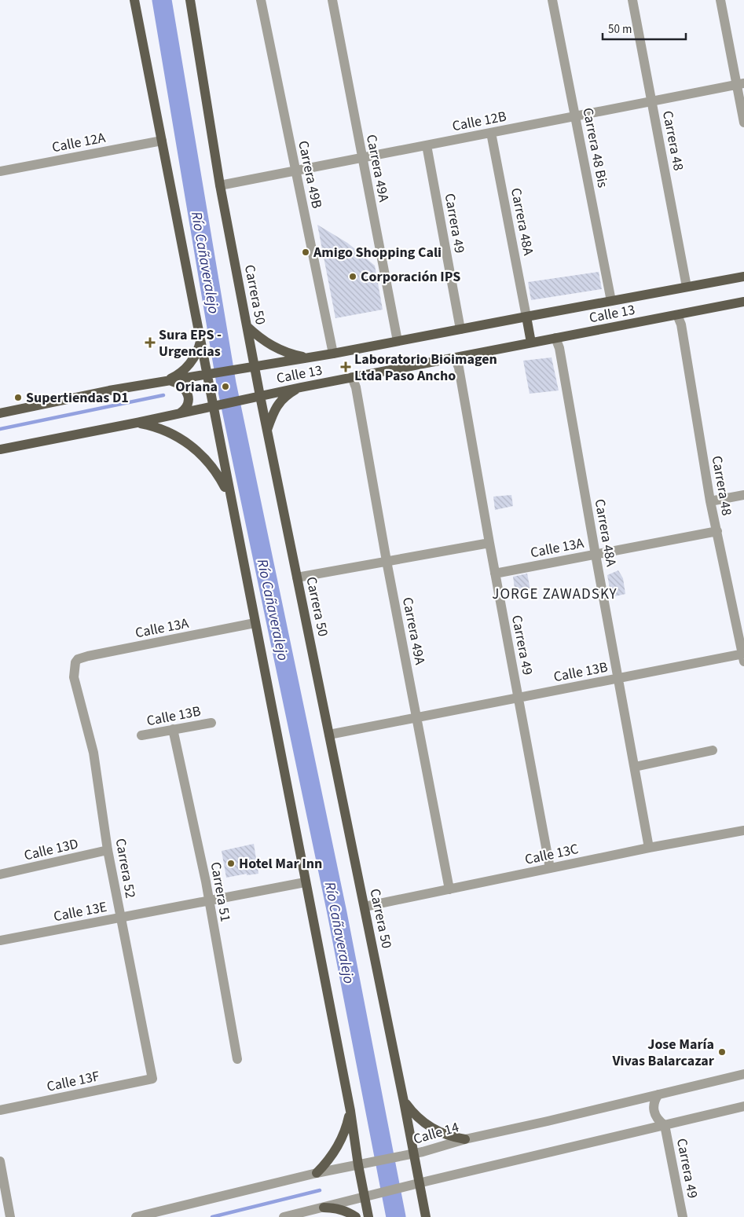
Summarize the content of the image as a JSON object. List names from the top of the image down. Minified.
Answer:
{"streets":{"main road":["Carrera 50","Calle 13"],"street":["Calle 12B","Carrera 48","Calle 12A","Carrera 48 Bis","Carrera 49A","Carrera 49B","Carrera 48A","Carrera 49","Calle 13A","Calle 13B","Calle 13D","Calle 13C","Carrera 52","Carrera 51","Calle 13E","Calle 13F","Calle 14"]},"crossings":[["Calle 12B","Carrera 48"],["Calle 12B","Carrera 48 Bis"],["Calle 12B","Carrera 49A"],["Calle 12B","Carrera 49B"],["Calle 12B","Carrera 48A"],["Calle 12B","Carrera 49"],["Calle 12B","Carrera 50"],["Carrera 48","Calle 13"],["Carrera 48","Calle 13A"],["Carrera 48","Calle 13B"],["Carrera 48 Bis","Calle 13"],["Carrera 49A","Calle 13"],["Carrera 49A","Calle 13B"],["Carrera 49A","Calle 13C"],["Carrera 49B","Calle 13"],["Carrera 48A","Calle 13"],["Carrera 48A","Calle 13A"],["Carrera 48A","Calle 13B"],["Carrera 48A","Calle 13C"],["Carrera 49","Calle 13"],["Carrera 49","Calle 13A"],["Carrera 49","Calle 13B"],["Carrera 49","Calle 13C"],["Carrera 50","Calle 13"],["Carrera 50","Calle 13B"],["Carrera 50","Calle 13C"],["Carrera 50","Calle 14"],["Calle 13A","Carrera 52"],["Calle 13B","Carrera 51"],["Calle 13D","Carrera 52"],["Carrera 52","Calle 13E"],["Carrera 52","Calle 13F"],["Carrera 51","Calle 13E"]],"districts":["JORGE ZAWADSKY"],"water":["Río Cañaveralejo"],"places":{"other":["Amigo Shopping Cali","Corporación IPS","Oriana","Supertiendas D1","Hotel Mar Inn","Jose María Vivas Balarcazar"],"health":["Sura EPS - Urgencias","Laboratorio Bioimagen Ltda Paso Ancho"]},"scale_bar":"50 m"}
